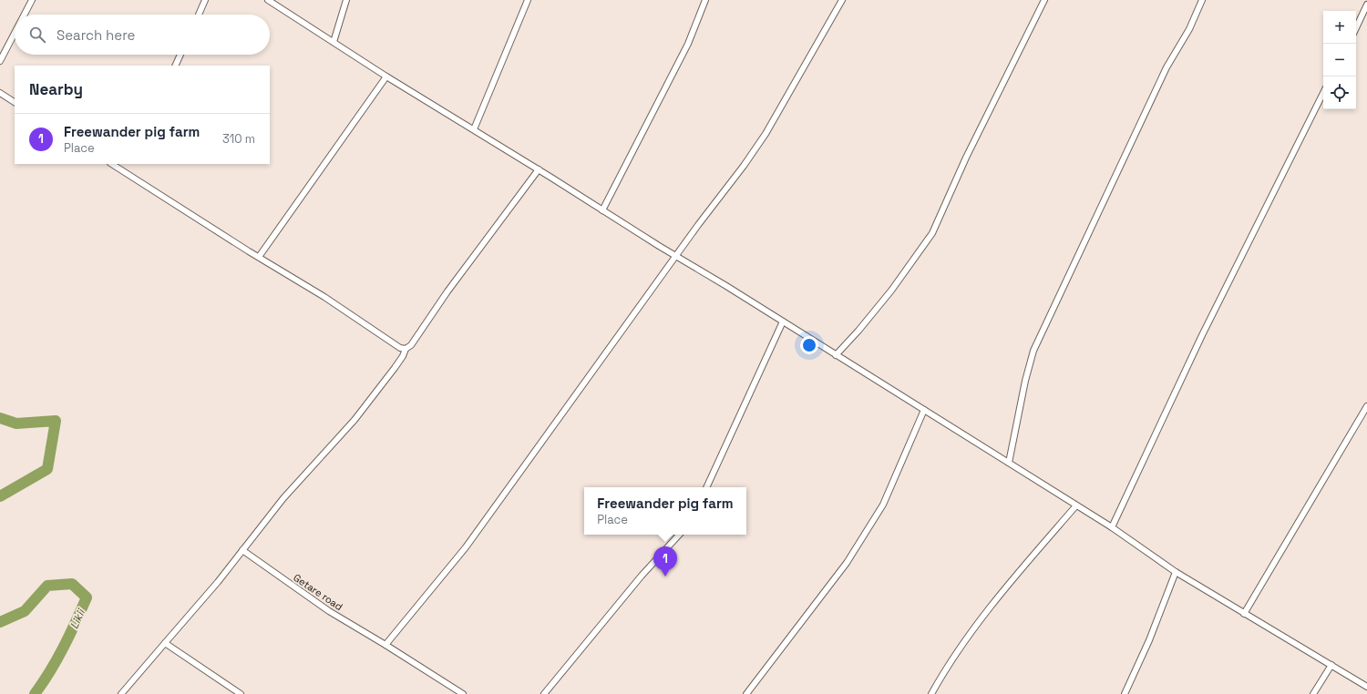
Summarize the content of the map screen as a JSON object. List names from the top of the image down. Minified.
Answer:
{"streets":{"street":["Getare road"]},"water":["Likii"],"page":{"map_buttons":["+","−"],"search":"Search here","heading":"Nearby","list":[{"mark":"1","name":"Freewander pig farm","note":"Place","value":"310 m"}],"popup":["Freewander pig farm","Place"],"pins":"1"}}
